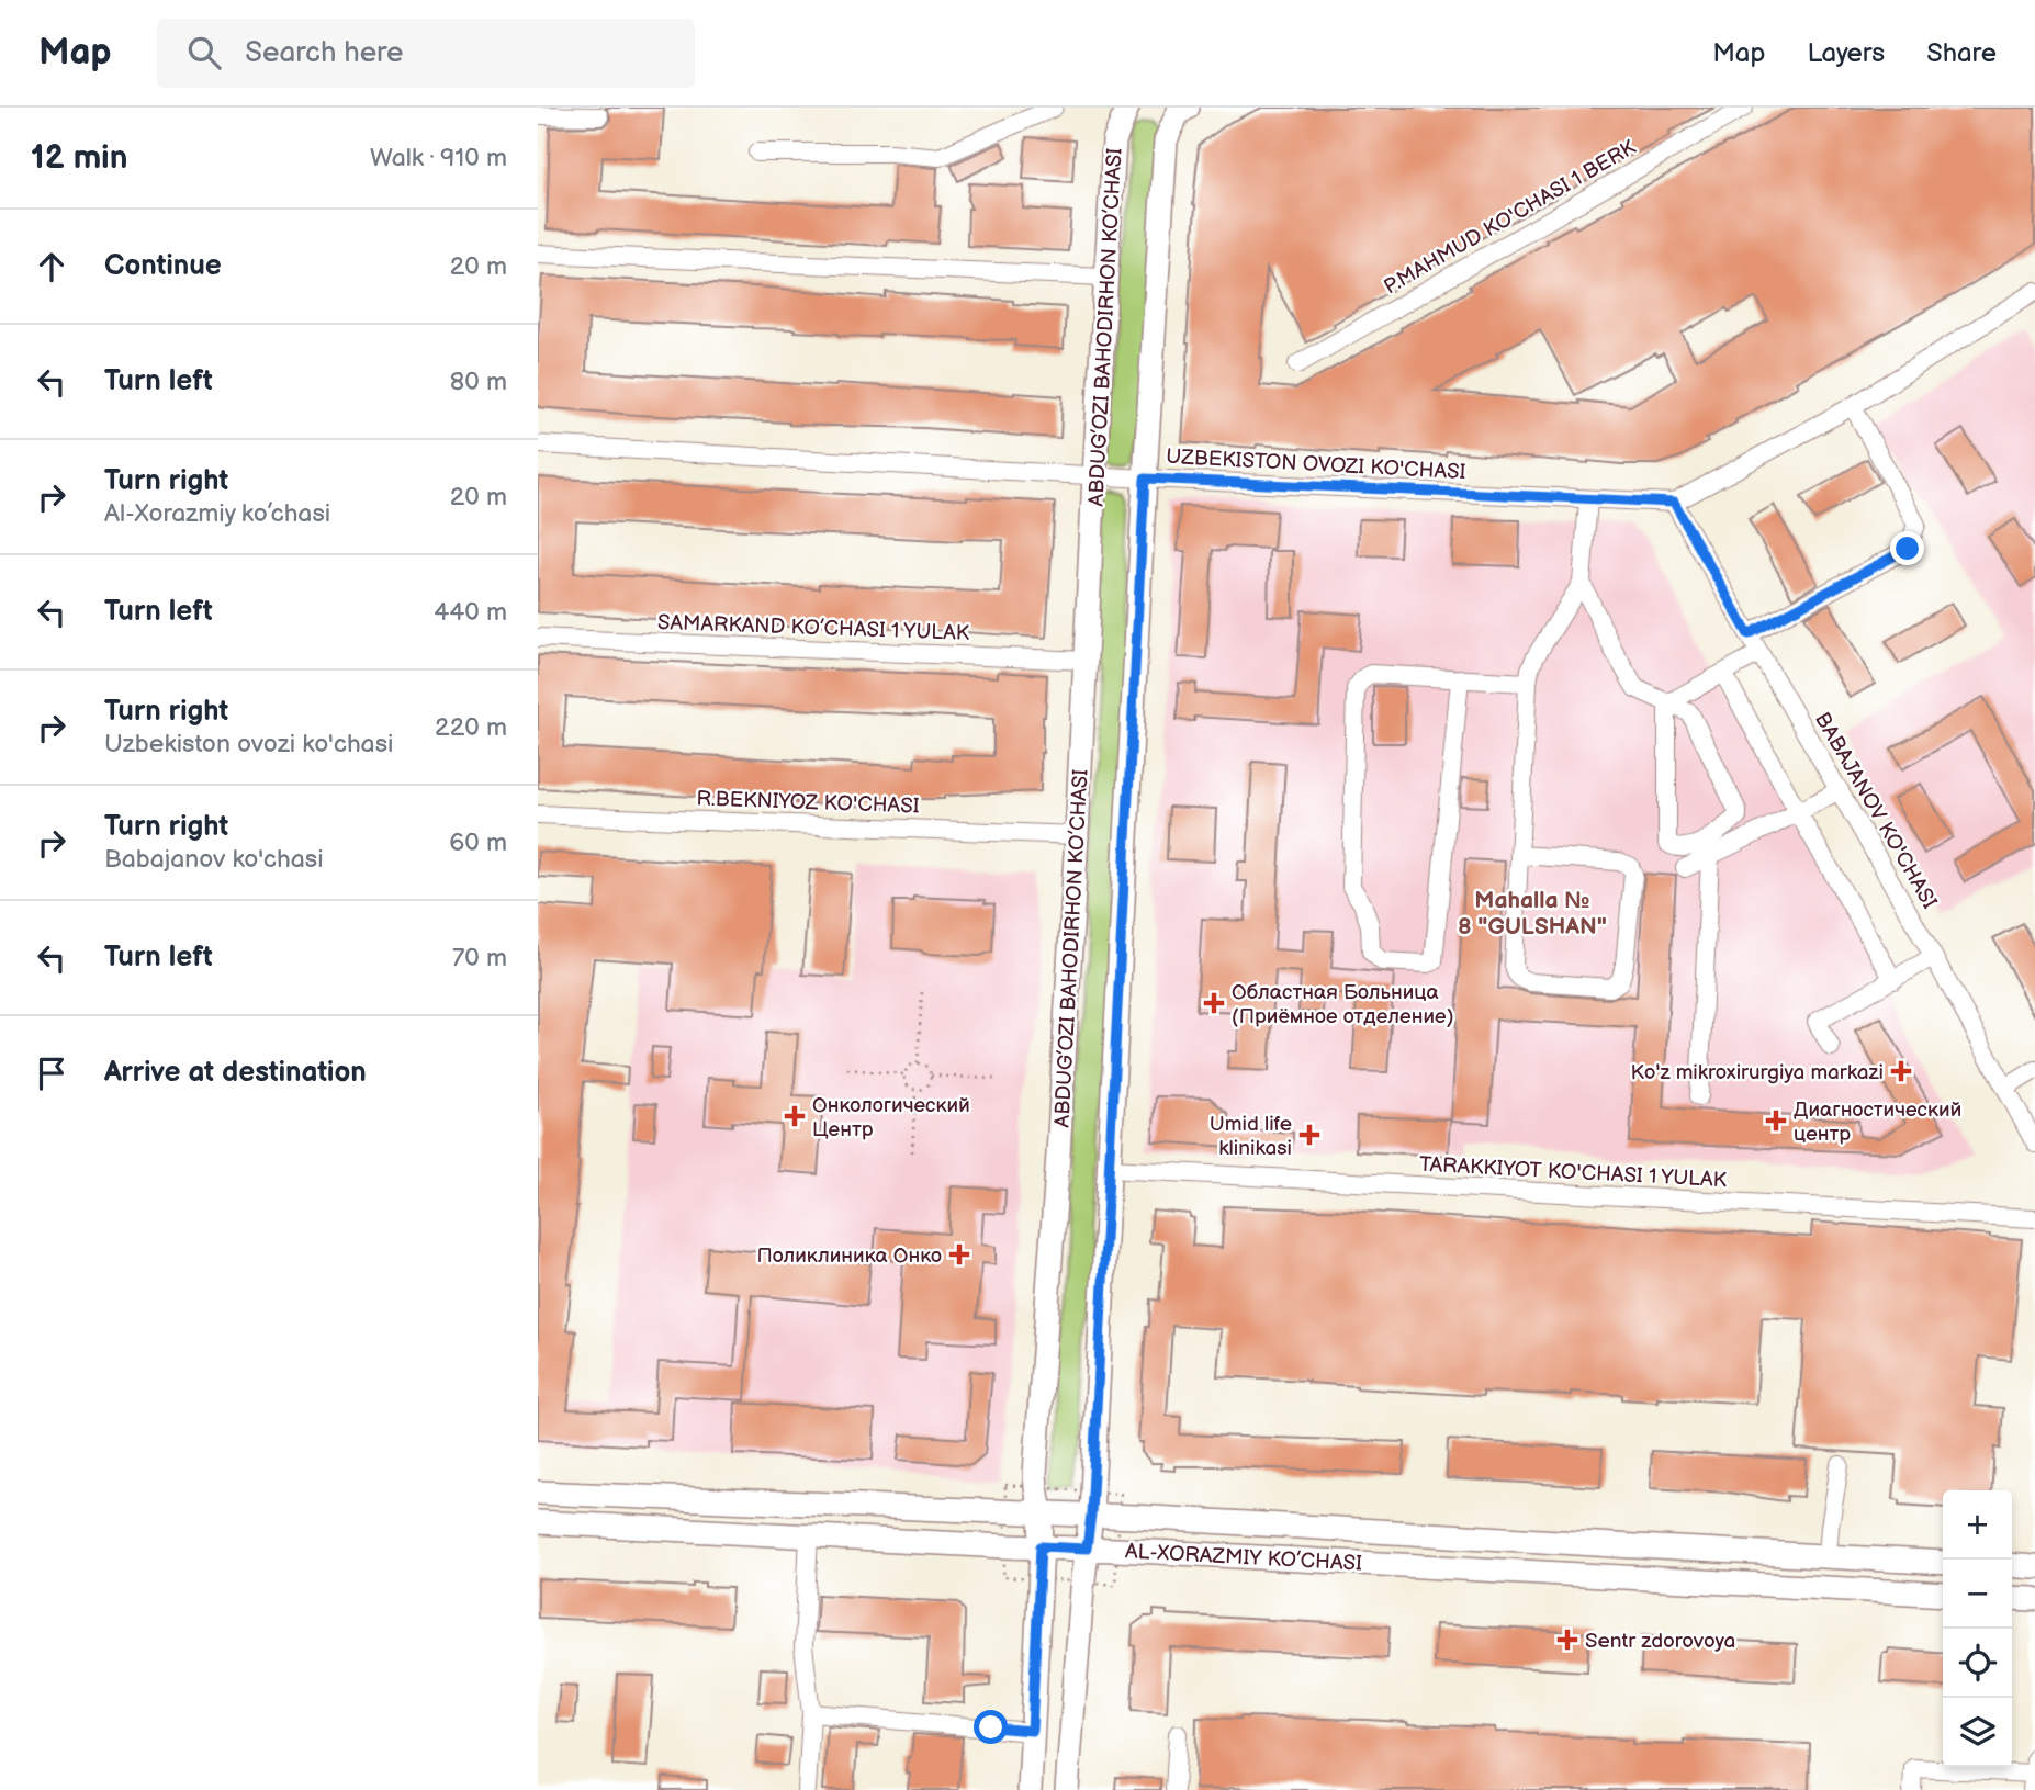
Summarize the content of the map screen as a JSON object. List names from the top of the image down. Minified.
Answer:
{"streets":{"main road":["ABDUG’OZI BAHODIRHON KO’CHASI","AL-XORAZMIY KO’CHASI"],"street":["P.MAHMUD KO'CHASI 1 BERK","UZBEKISTON OVOZI KO'CHASI","SAMARKAND KO’CHASI 1 YULAK","R.BEKNIYOZ KO'CHASI","BABAJANOV KO'CHASI","TARAKKIYOT KO'CHASI 1 YULAK"]},"crossings":[["ABDUG’OZI BAHODIRHON KO’CHASI","UZBEKISTON OVOZI KO'CHASI"],["ABDUG’OZI BAHODIRHON KO’CHASI","SAMARKAND KO’CHASI 1 YULAK"],["ABDUG’OZI BAHODIRHON KO’CHASI","R.BEKNIYOZ KO'CHASI"],["ABDUG’OZI BAHODIRHON KO’CHASI","AL-XORAZMIY KO’CHASI"],["UZBEKISTON OVOZI KO'CHASI","BABAJANOV KO'CHASI"]],"districts":["Mahalla № 8 \"GULSHAN\""],"places":{"health":["Областная Больница (Приёмное отделение)","Ko'z mikroxirurgiya markazi","Онкологический Центр","Диагностический центр","Umid life klinikasi","Поликлиника Онко","Sentr zdorovoya"]},"page":{"header":"Map","search":"Search here","nav":["Map","Layers","Share"],"heading":["12 min","Walk · 910 m"],"list":[["Continue","20 m"],["Turn left","80 m"],["Turn right","Al-Xorazmiy ko’chasi","20 m"],["Turn left","440 m"],["Turn right","Uzbekiston ovozi ko'chasi","220 m"],["Turn right","Babajanov ko'chasi","60 m"],["Turn left","70 m"],"Arrive at destination"],"map_buttons":["+","−"]}}
